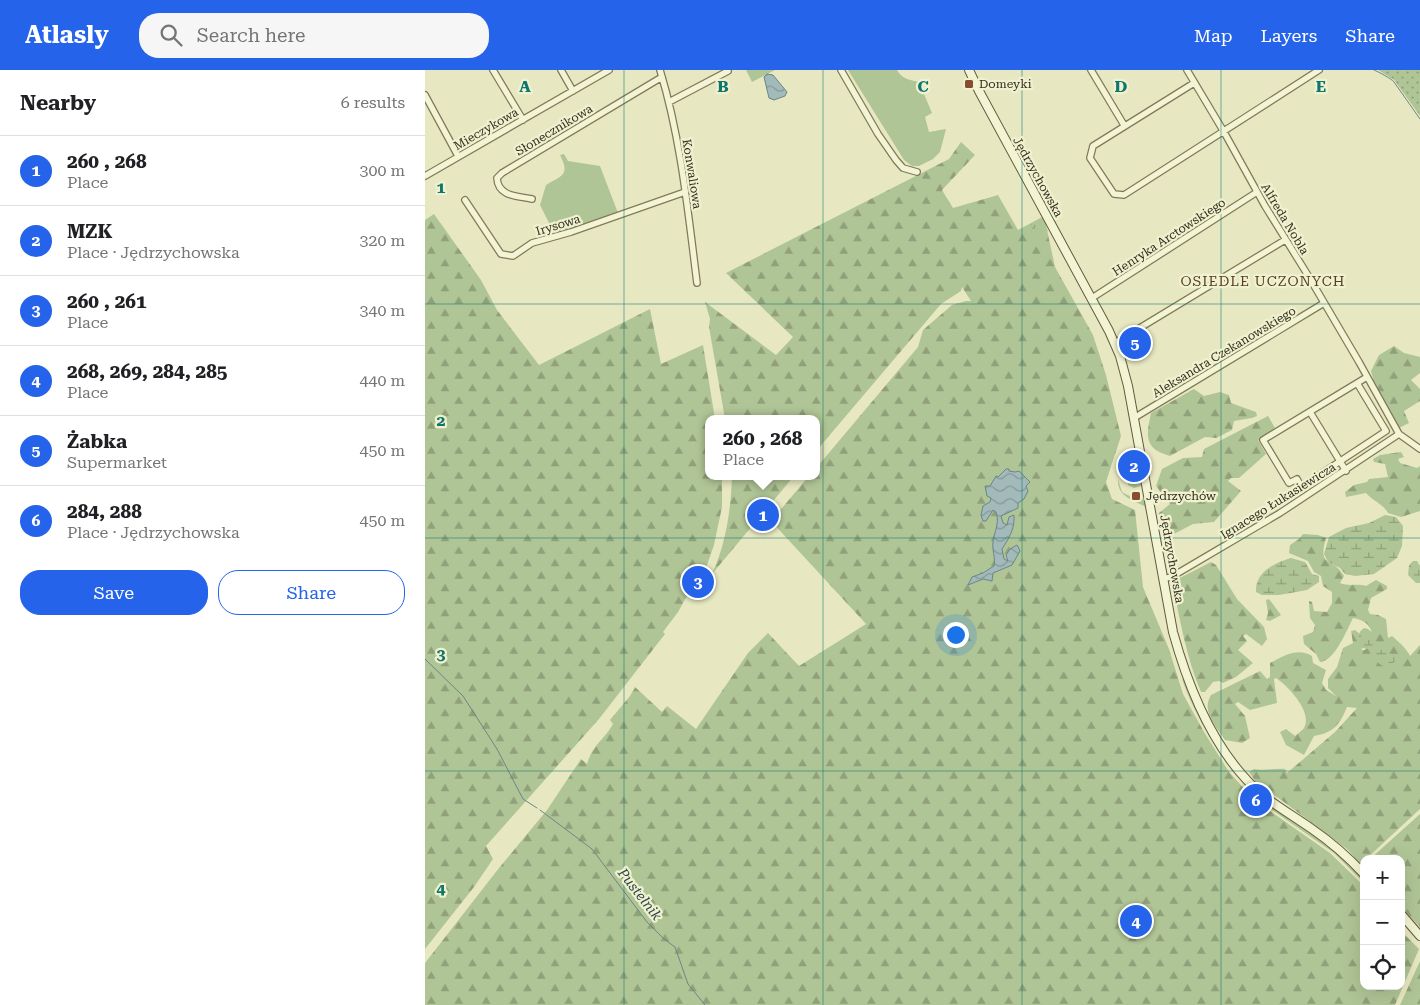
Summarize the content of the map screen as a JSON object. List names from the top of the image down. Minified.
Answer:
{"streets":{"main road":["Jędrzychowska"],"street":["Mieczykowa","Słonecznikowa","Konwaliowa","Alfreda Nobla","Irysowa","Henryka Arctowskiego","Aleksandra Czekanowskiego","Ignacego Łukasiewicza"]},"crossings":[["Słonecznikowa","Konwaliowa"],["Konwaliowa","Irysowa"],["Jędrzychowska","Henryka Arctowskiego"],["Jędrzychowska","Aleksandra Czekanowskiego"],["Jędrzychowska","Ignacego Łukasiewicza"],["Alfreda Nobla","Henryka Arctowskiego"],["Alfreda Nobla","Aleksandra Czekanowskiego"],["Alfreda Nobla","Ignacego Łukasiewicza"]],"districts":["OSIEDLE UCZONYCH"],"water":["Pustelnik"],"places":{"transit":["Domeyki","Jędrzychów"]},"page":{"header":"Atlasly","search":"Search here","nav":["Map","Layers","Share"],"heading":["Nearby","6 results"],"list":[{"mark":"1","name":"260 , 268","note":"Place","value":"300 m"},{"mark":"2","name":"MZK","note":"Place · Jędrzychowska","value":"320 m"},{"mark":"3","name":"260 , 261","note":"Place","value":"340 m"},{"mark":"4","name":"268, 269, 284, 285","note":"Place","value":"440 m"},{"mark":"5","name":"Żabka","note":"Supermarket","value":"450 m"},{"mark":"6","name":"284, 288","note":"Place · Jędrzychowska","value":"450 m"}],"pins":["5","2","1","3","6","4"],"popup":["260 , 268","Place"],"buttons":["Save","Share"],"map_buttons":["+","−"]},"grid":{"columns":["A","B","C","D","E"],"rows":["1","2","3","4"]}}
